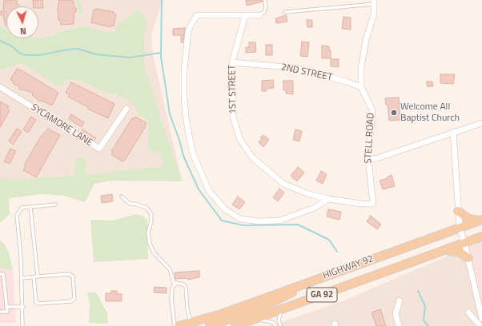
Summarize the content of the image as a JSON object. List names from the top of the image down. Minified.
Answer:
{"streets":{"main road":["HIGHWAY 92","GA 92"],"street":["2ND STREET","1ST STREET","SYCAMORE LANE","STELL ROAD"]},"crossings":[["2ND STREET","1ST STREET"],["2ND STREET","STELL ROAD"],["1ST STREET","STELL ROAD"]],"places":["Welcome All Baptist Church"],"north":"bottom"}
